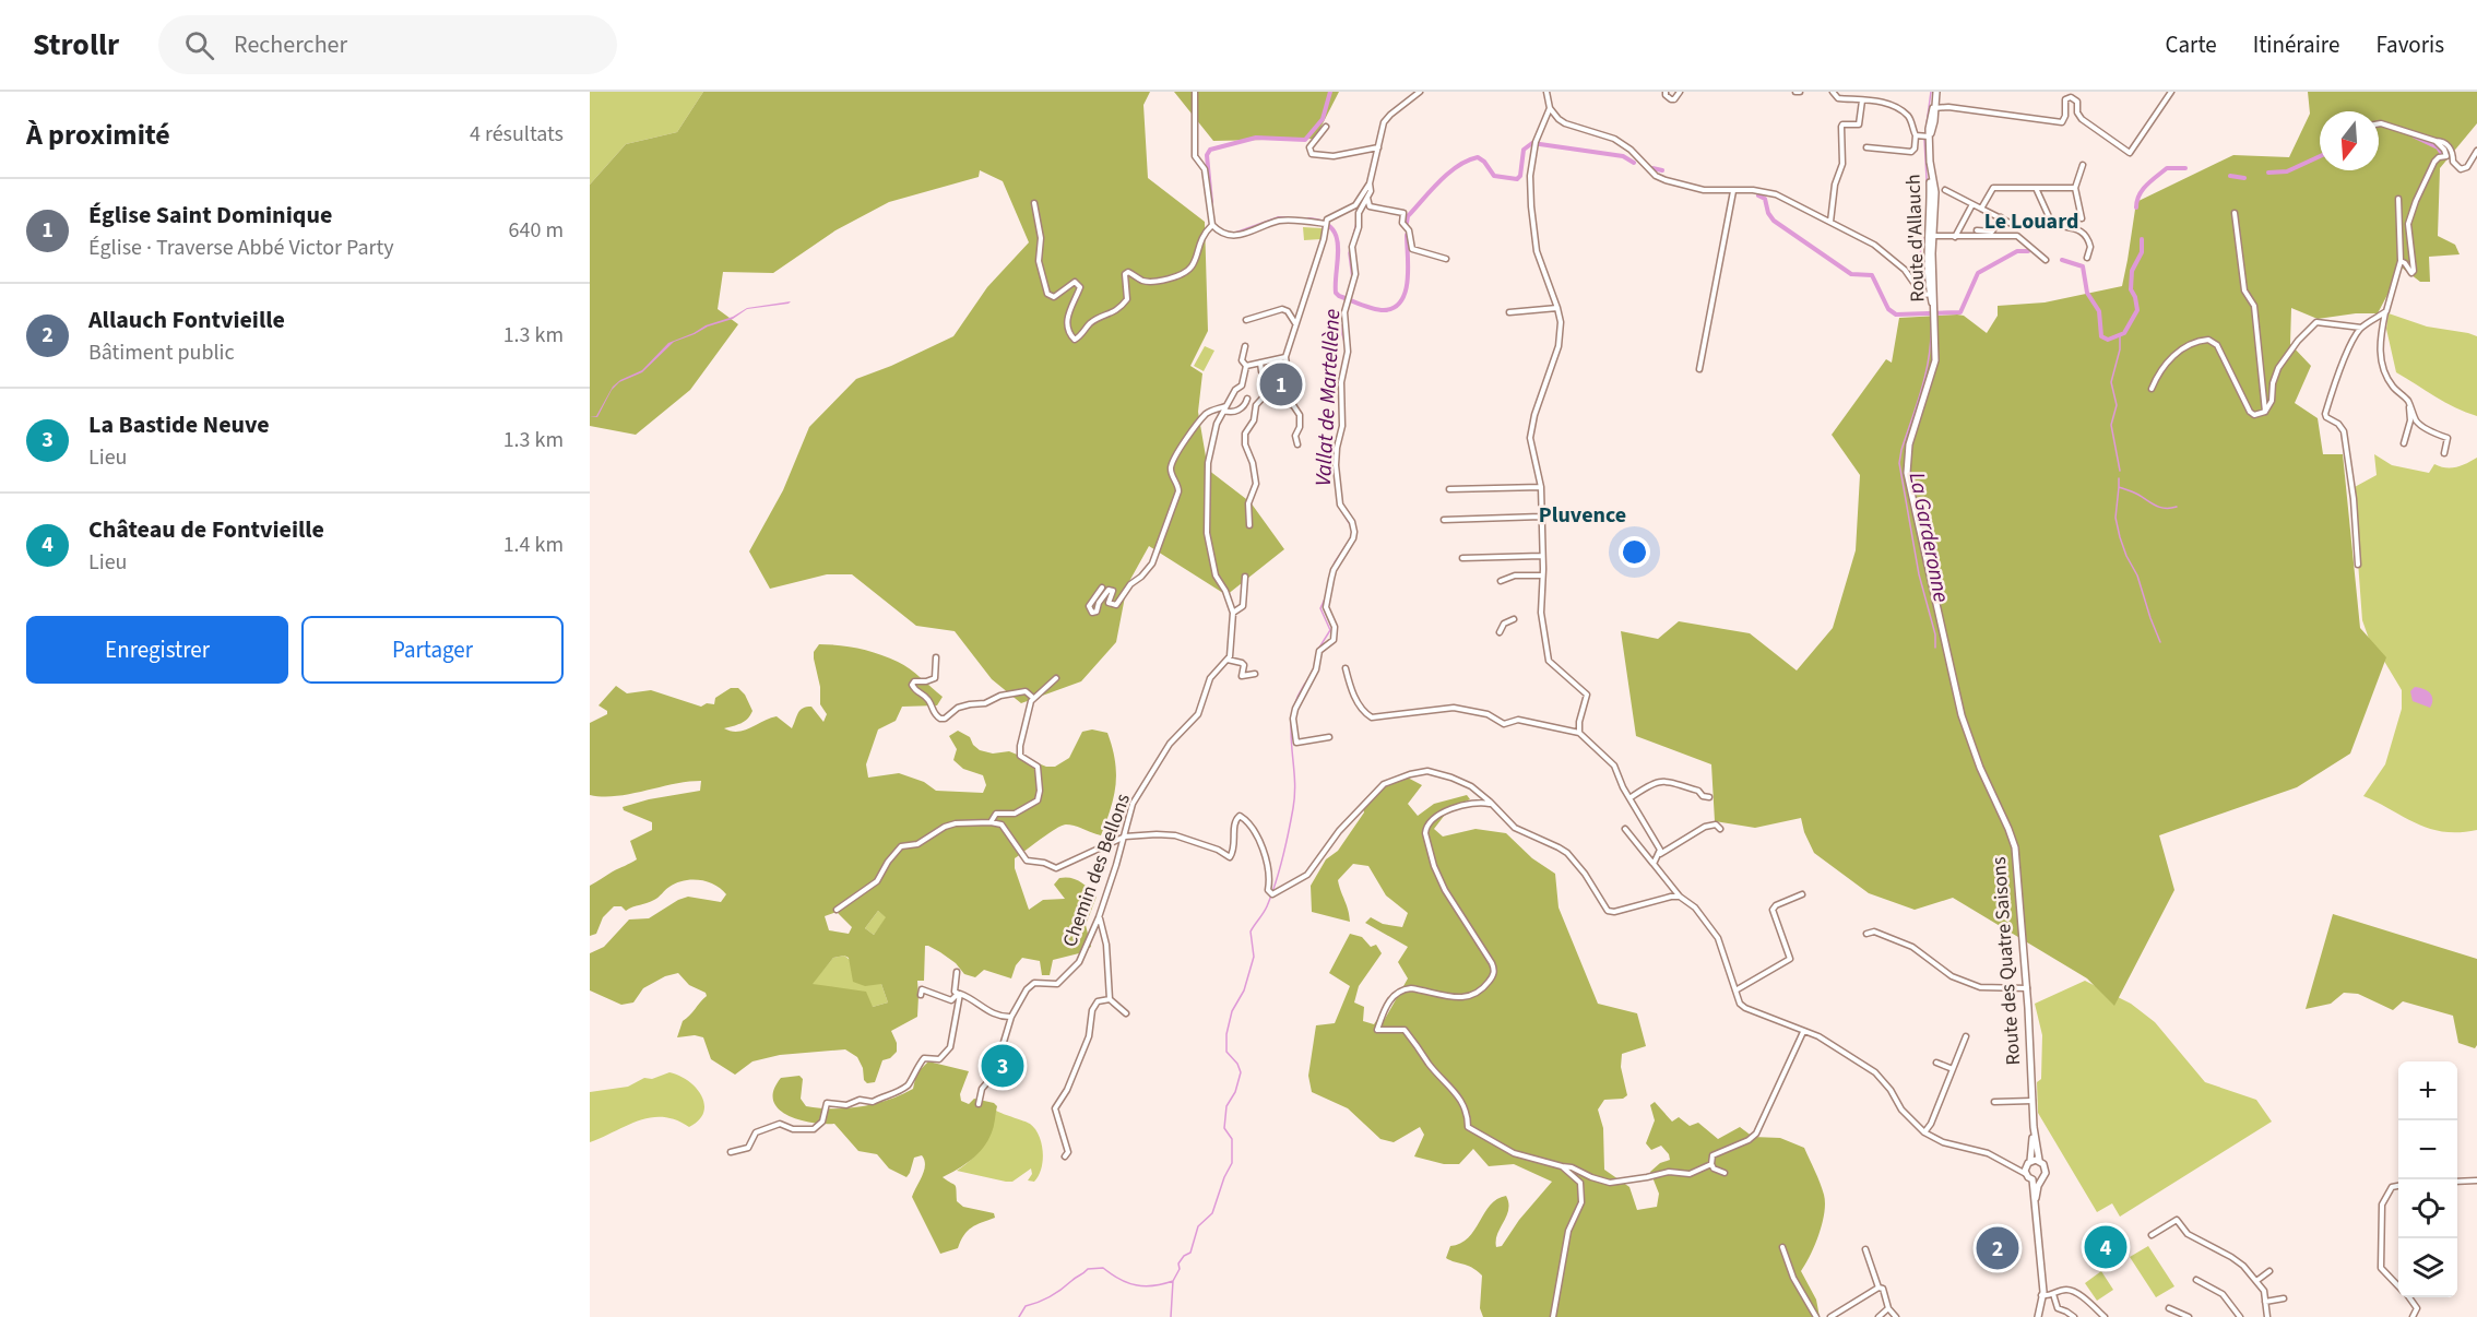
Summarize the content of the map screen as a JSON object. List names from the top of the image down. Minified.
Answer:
{"streets":{"main road":["Route d'Allauch","Route des Quatre Saisons"],"street":["Chemin des Bellons"]},"crossings":[["Route d'Allauch","Route des Quatre Saisons"]],"districts":["Le Louard","Pluvence"],"water":["Vallat de Martellène","La Garderonne"],"north":"bottom","page":{"header":"Strollr","search":"Rechercher","nav":["Carte","Itinéraire","Favoris"],"heading":["À proximité","4 résultats"],"list":[{"mark":"1","name":"Église Saint Dominique","note":"Église · Traverse Abbé Victor Party","value":"640 m"},{"mark":"2","name":"Allauch Fontvieille","note":"Bâtiment public","value":"1.3 km"},{"mark":"3","name":"La Bastide Neuve","note":"Lieu","value":"1.3 km"},{"mark":"4","name":"Château de Fontvieille","note":"Lieu","value":"1.4 km"}],"pins":["1","3","4","2"],"buttons":["Enregistrer","Partager"],"map_buttons":["+","−"]}}
